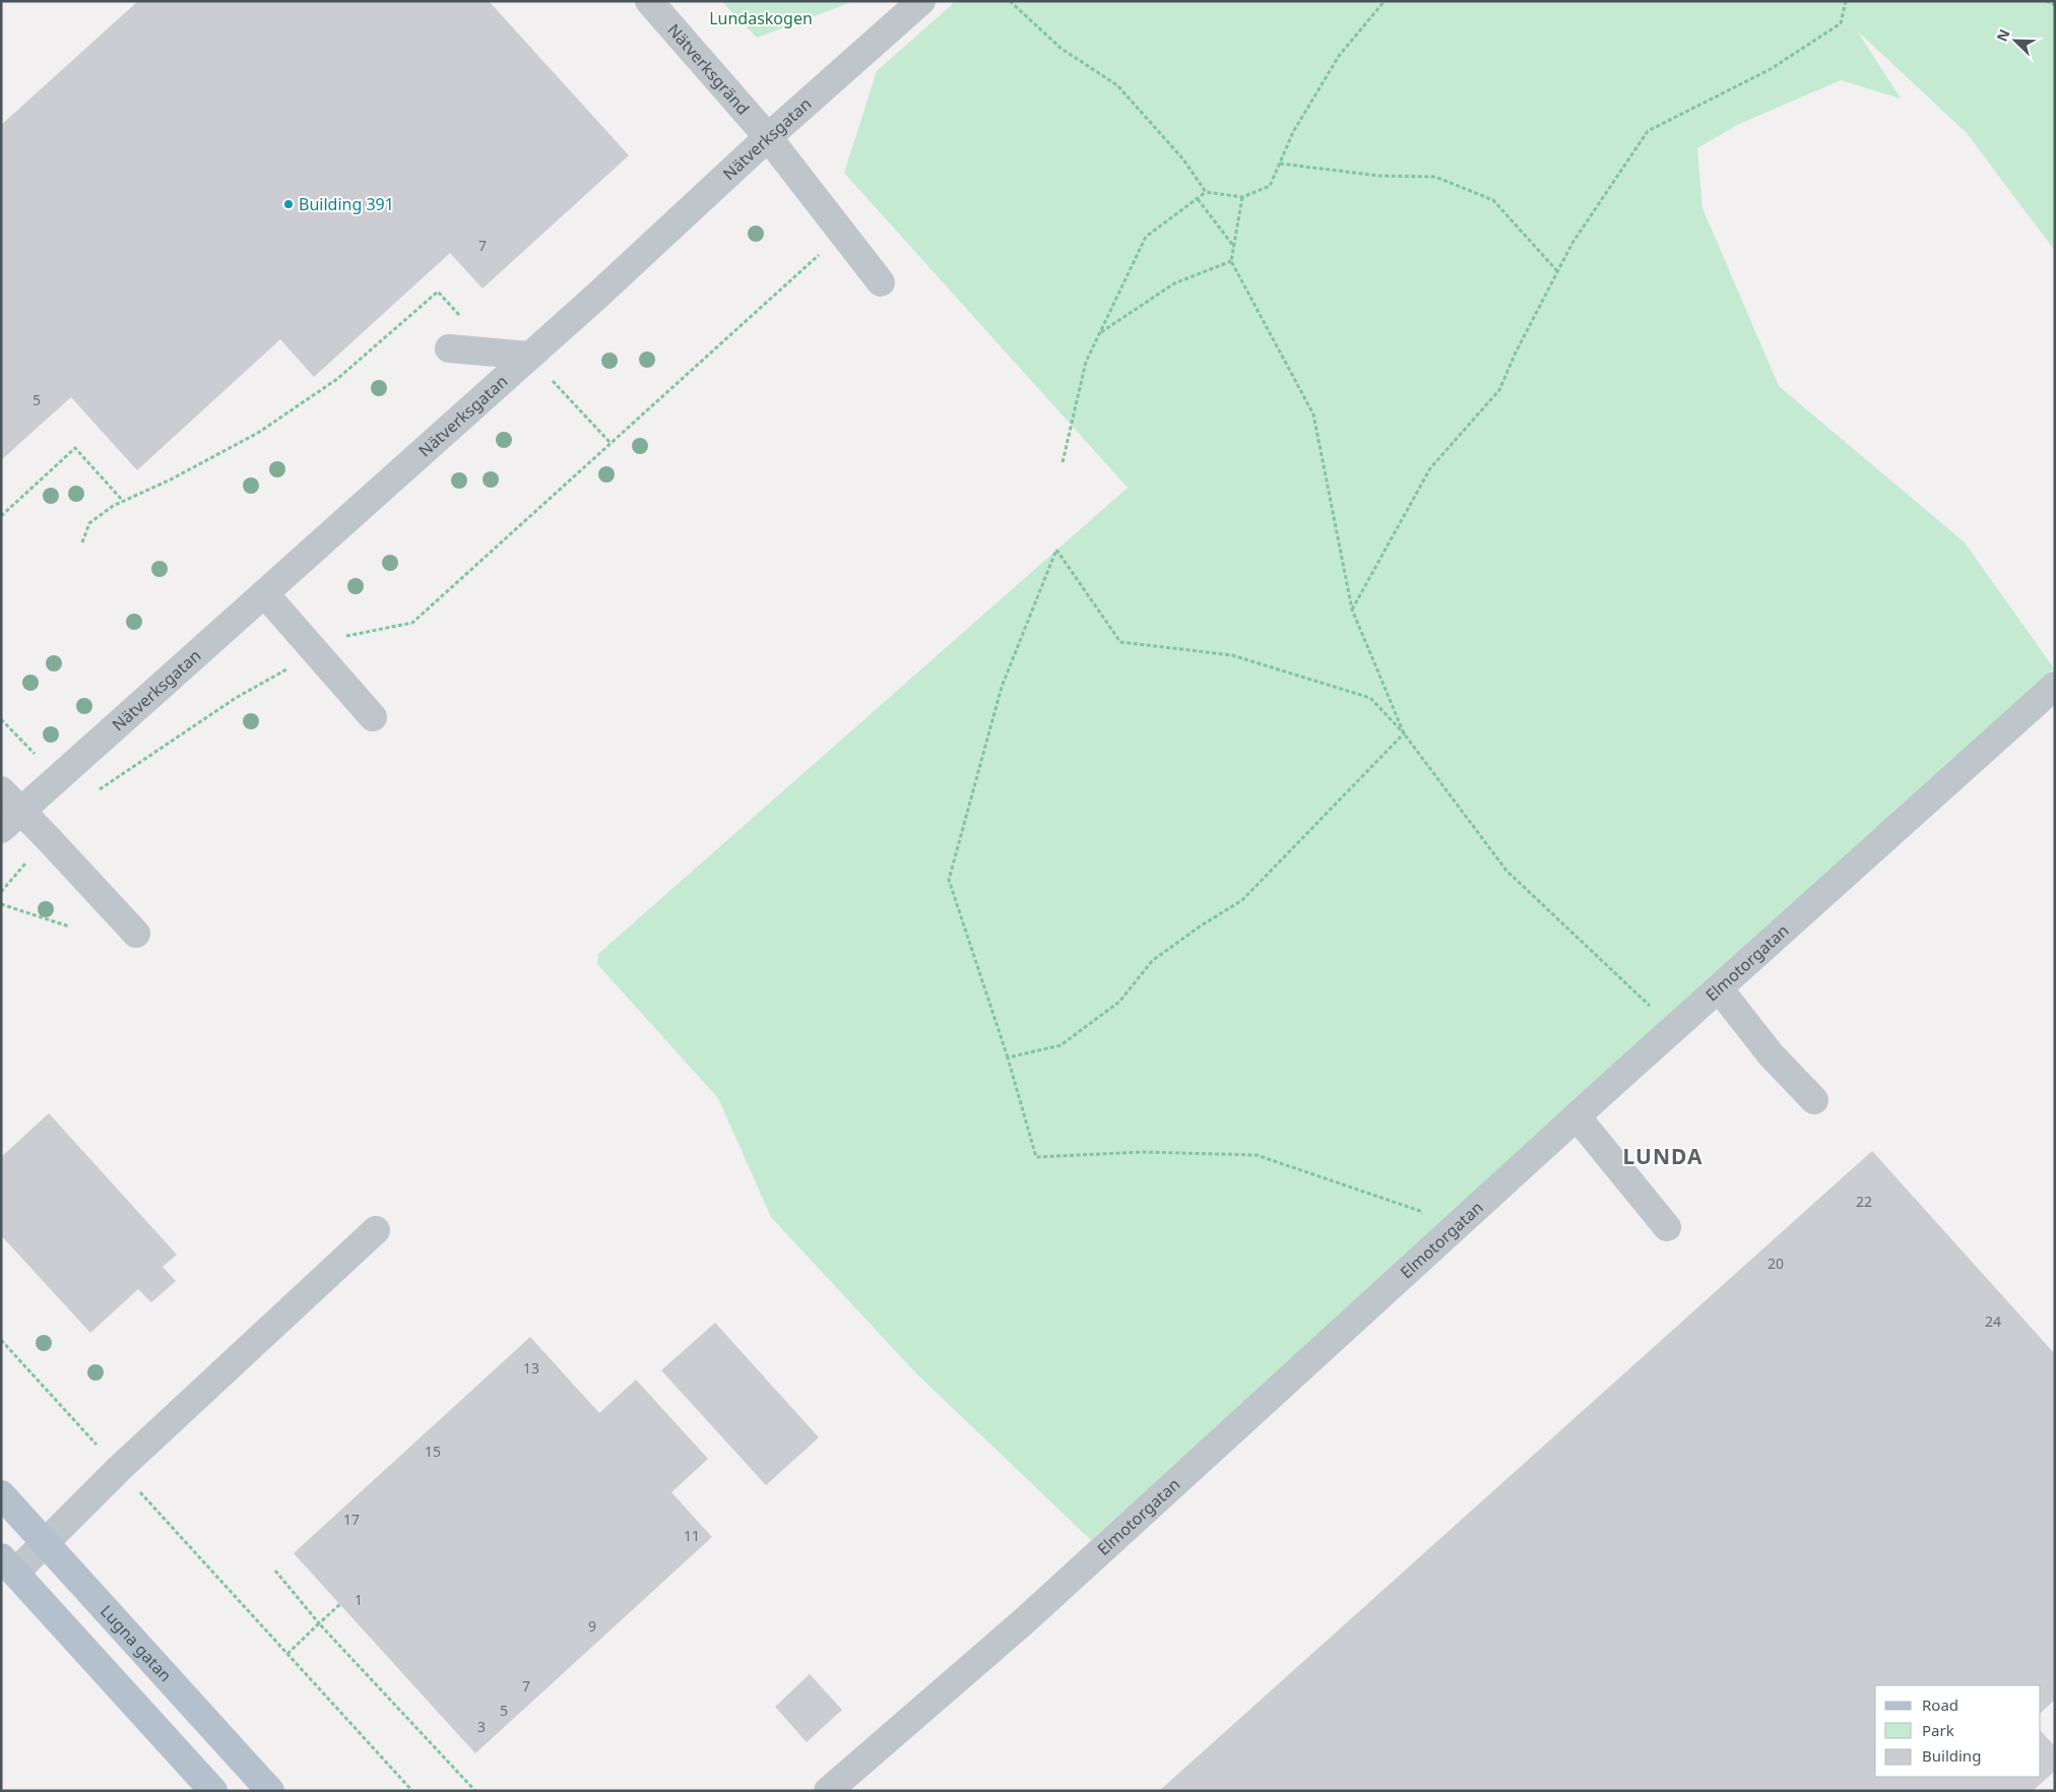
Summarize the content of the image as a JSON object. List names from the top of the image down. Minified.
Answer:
{"streets":{"main road":["Lugna gatan"],"street":["Nätverksgränd","Nätverksgatan","Elmotorgatan"]},"crossings":[["Nätverksgränd","Nätverksgatan"]],"districts":["LUNDA"],"parks":["Lundaskogen"],"places":["Building 391"],"house_numbers":["7","5","22","20","24","13","15","17","11","1","9","7","5","3"],"legend":["Road","Park","Building"],"north":"top left"}
